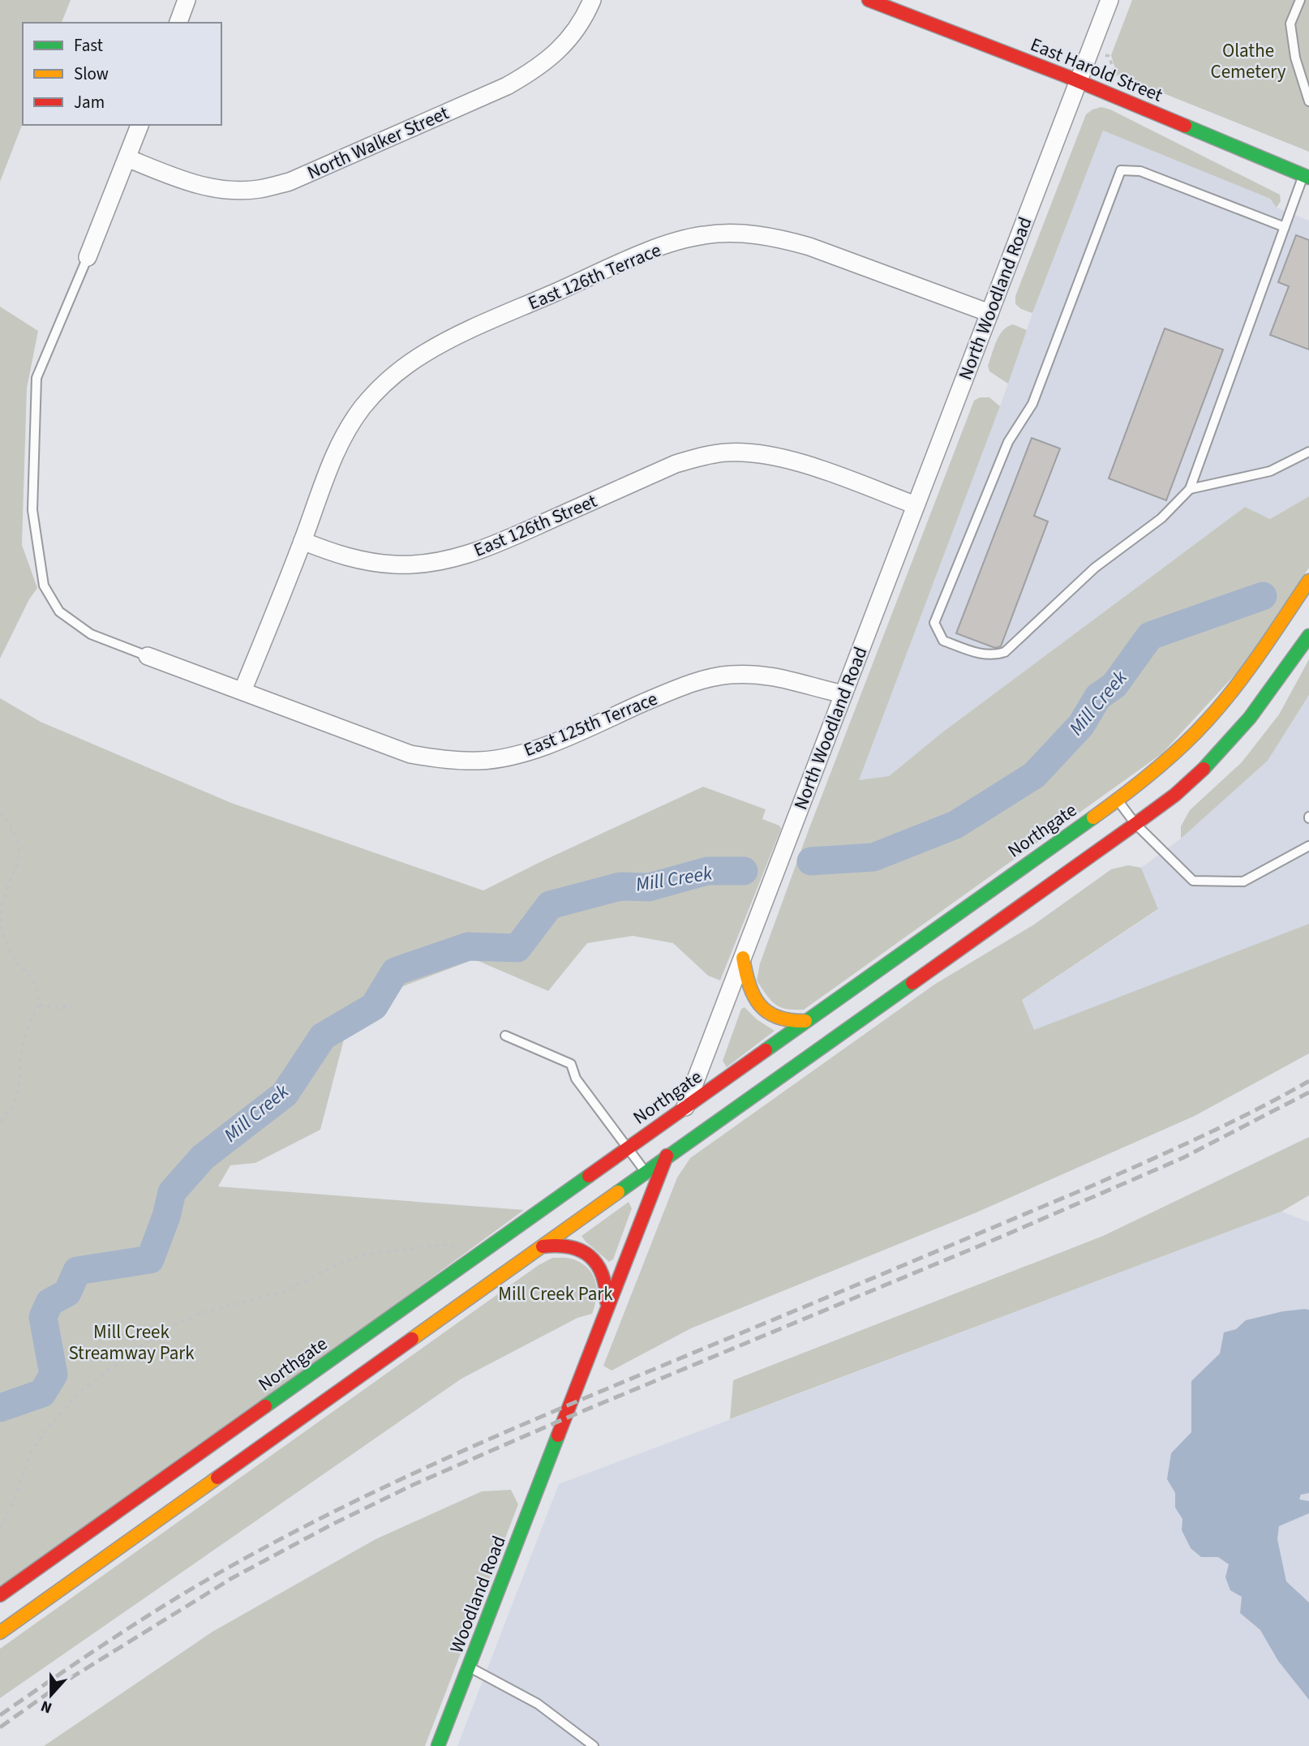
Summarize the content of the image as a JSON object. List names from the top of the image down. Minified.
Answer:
{"streets":{"main road":["East Harold Street","North Woodland Road","Northgate","Woodland Road"],"street":["North Walker Street","East 126th Terrace","East 126th Street","East 125th Terrace"]},"crossings":[["East Harold Street","North Woodland Road"],["East 126th Terrace","North Woodland Road"],["East 126th Terrace","East 126th Street"],["North Woodland Road","East 126th Street"],["North Woodland Road","East 125th Terrace"],["North Woodland Road","Northgate"],["North Woodland Road","Woodland Road"]],"water":["Mill Creek"],"parks":["Olathe Cemetery","Mill Creek Park","Mill Creek Streamway Park"],"legend":["Fast","Slow","Jam"],"north":"bottom"}
